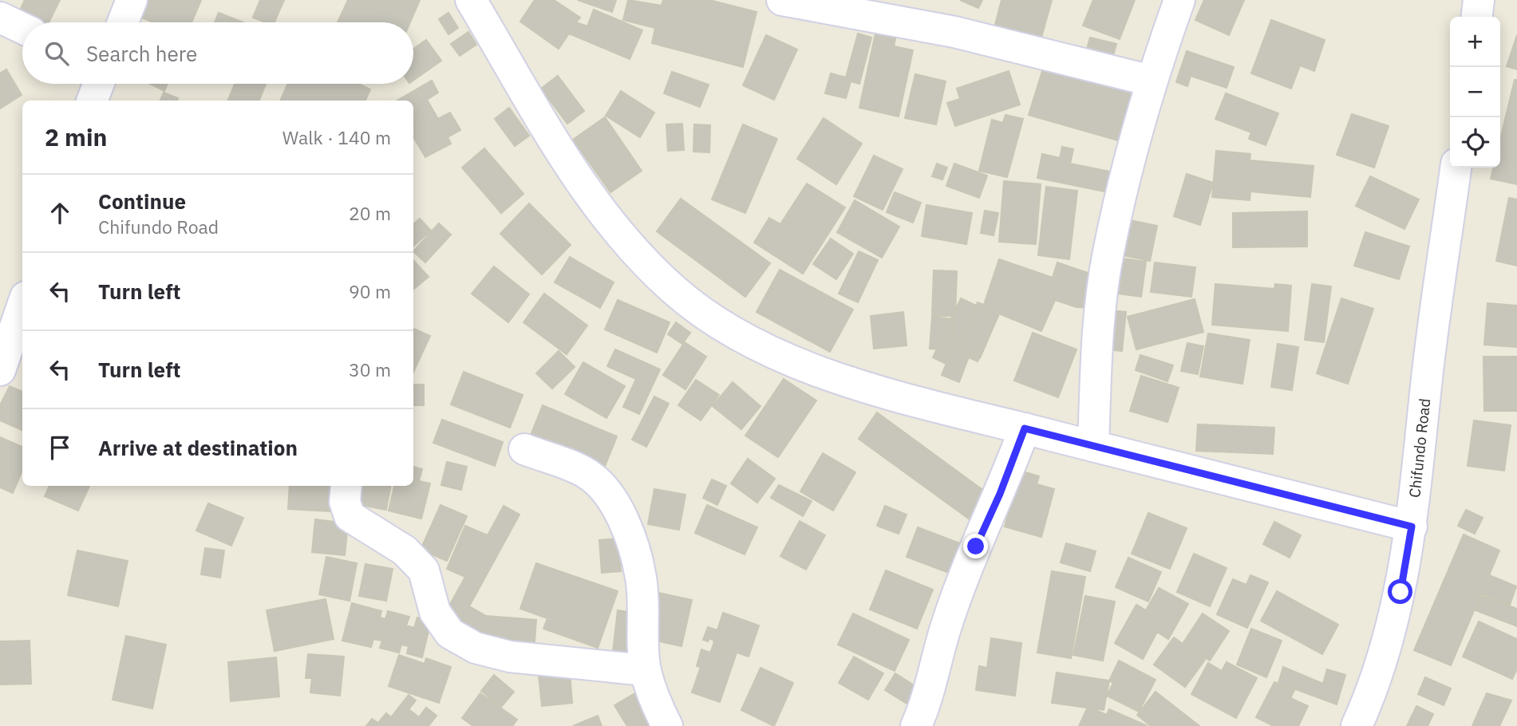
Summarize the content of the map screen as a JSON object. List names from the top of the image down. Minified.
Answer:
{"streets":{"street":["Chifundo Road"]},"page":{"map_buttons":["+","−"],"search":"Search here","heading":["2 min","Walk · 140 m"],"list":[["Continue","Chifundo Road","20 m"],["Turn left","90 m"],["Turn left","30 m"],"Arrive at destination"]}}
